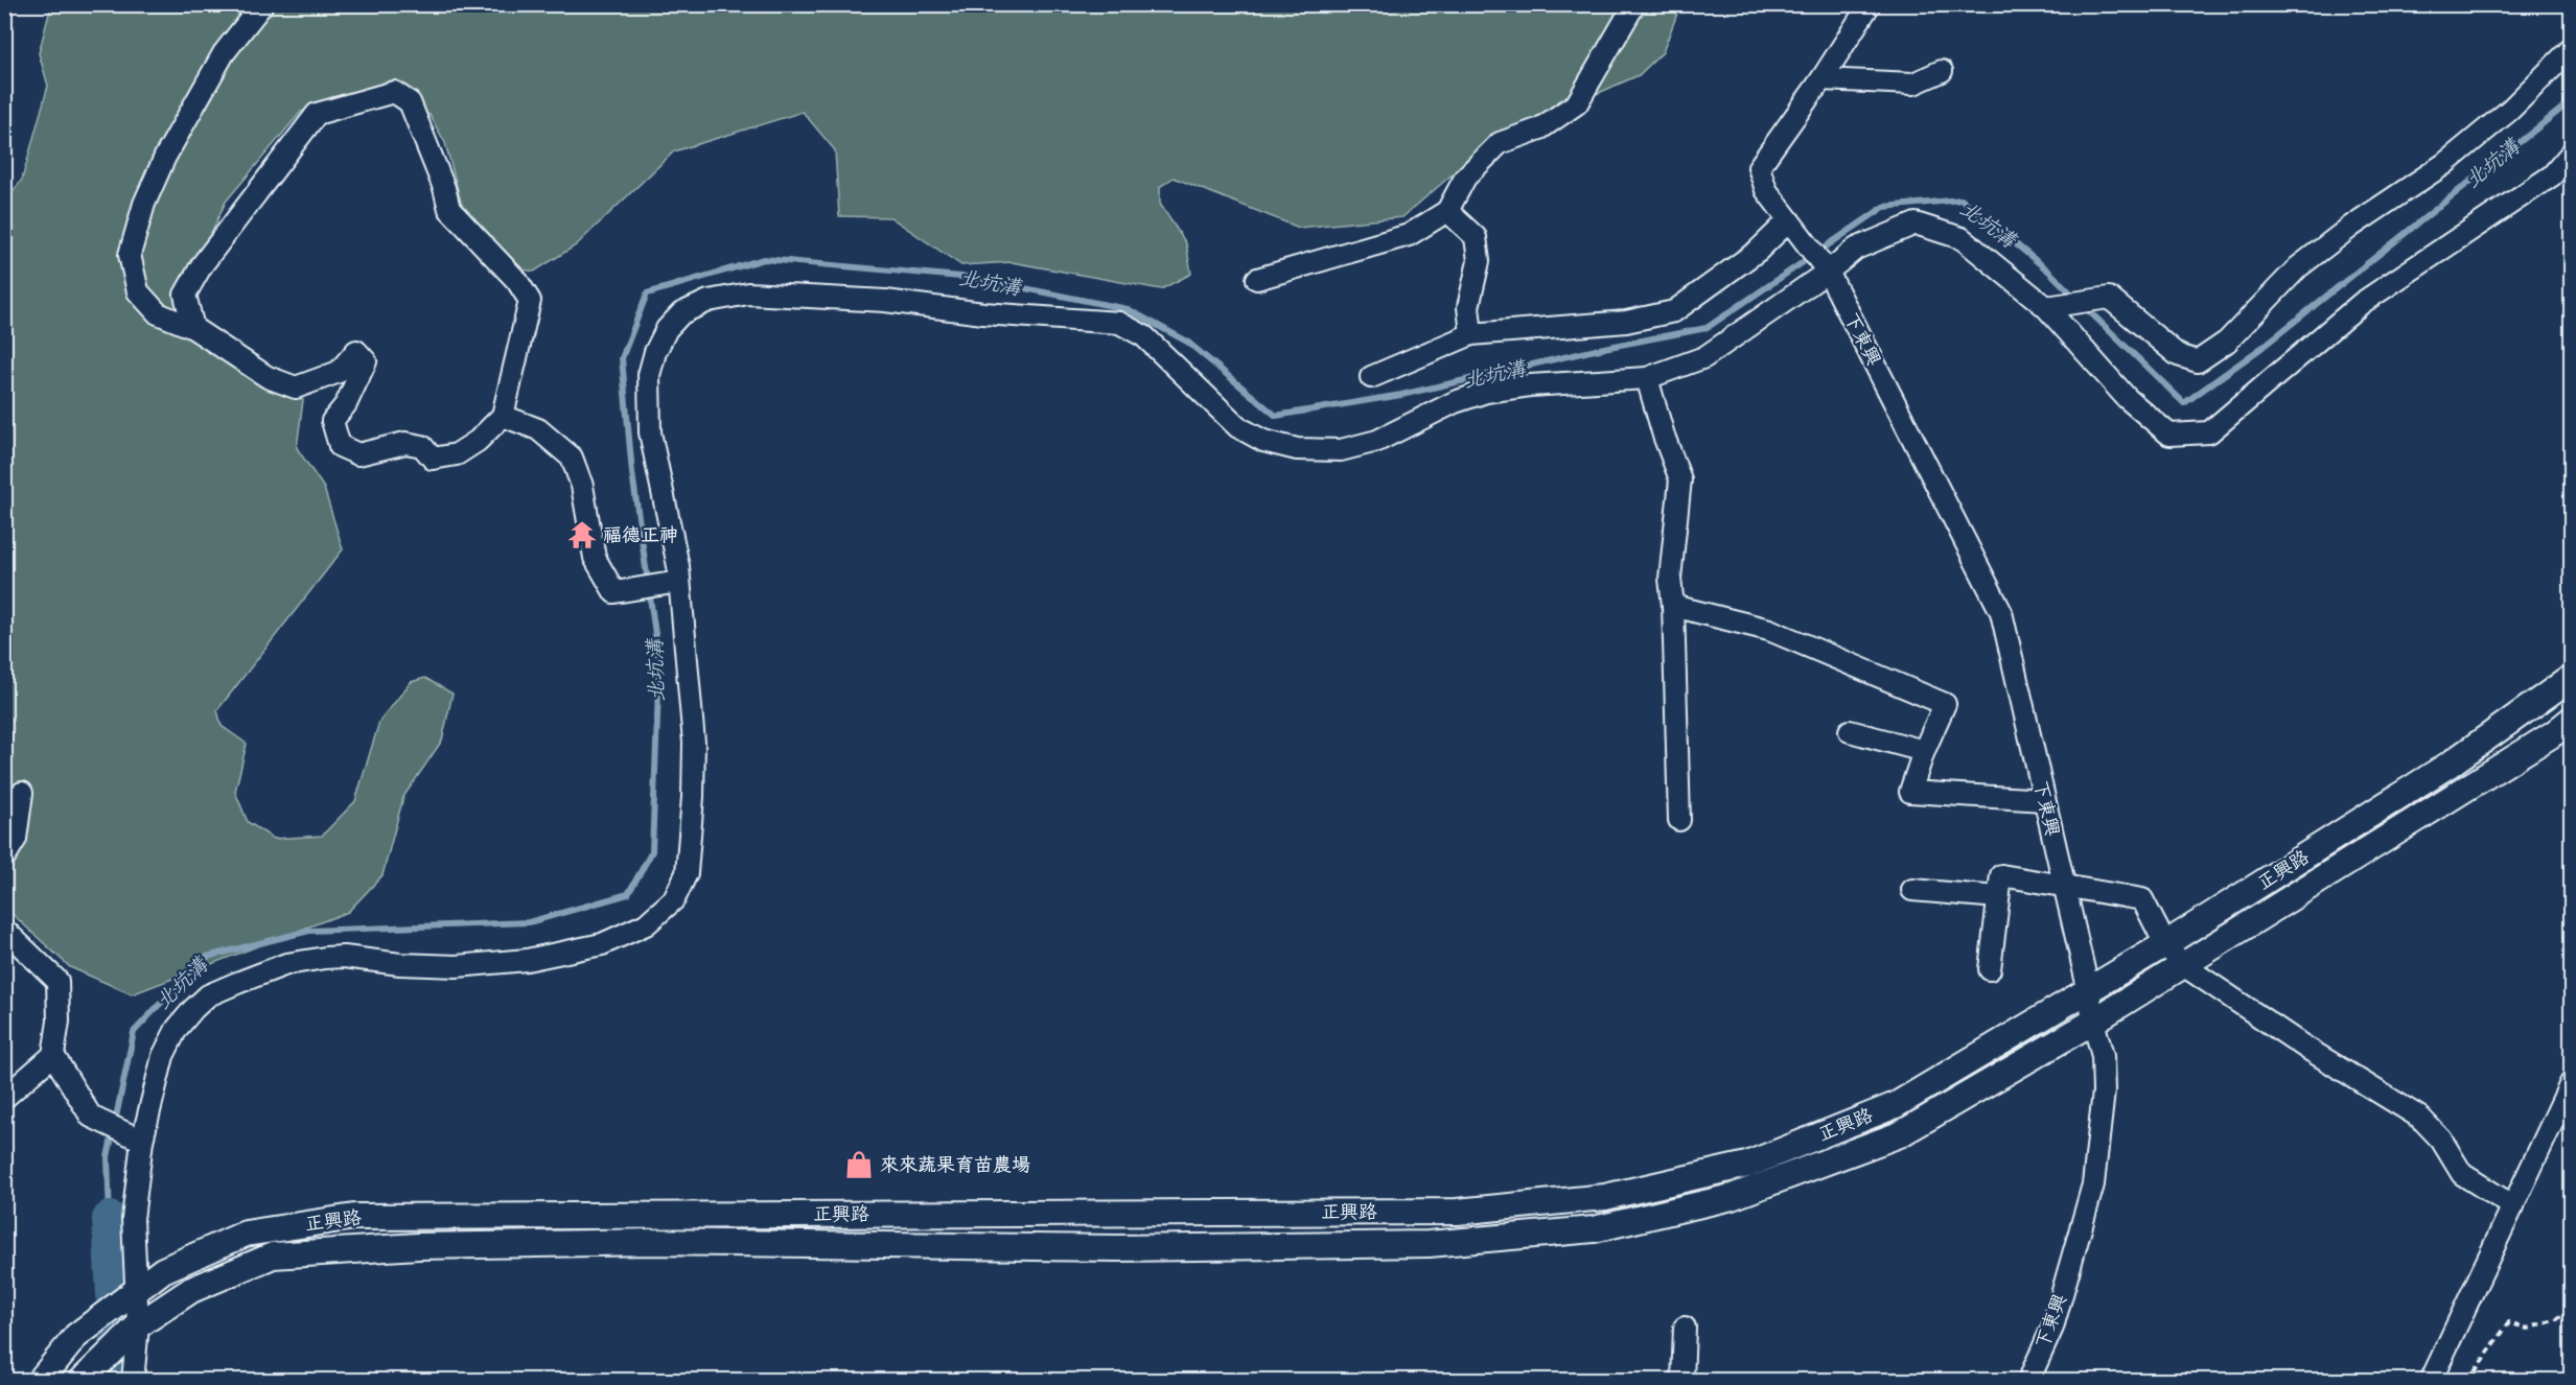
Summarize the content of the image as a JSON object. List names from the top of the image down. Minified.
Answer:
{"streets":{"main road":["正興路"],"street":["下東興"]},"crossings":[["下東興","正興路"]],"water":["北坑溝"],"places":{"temple":["福德正神"],"shop":["來來蔬果育苗農場"]}}
